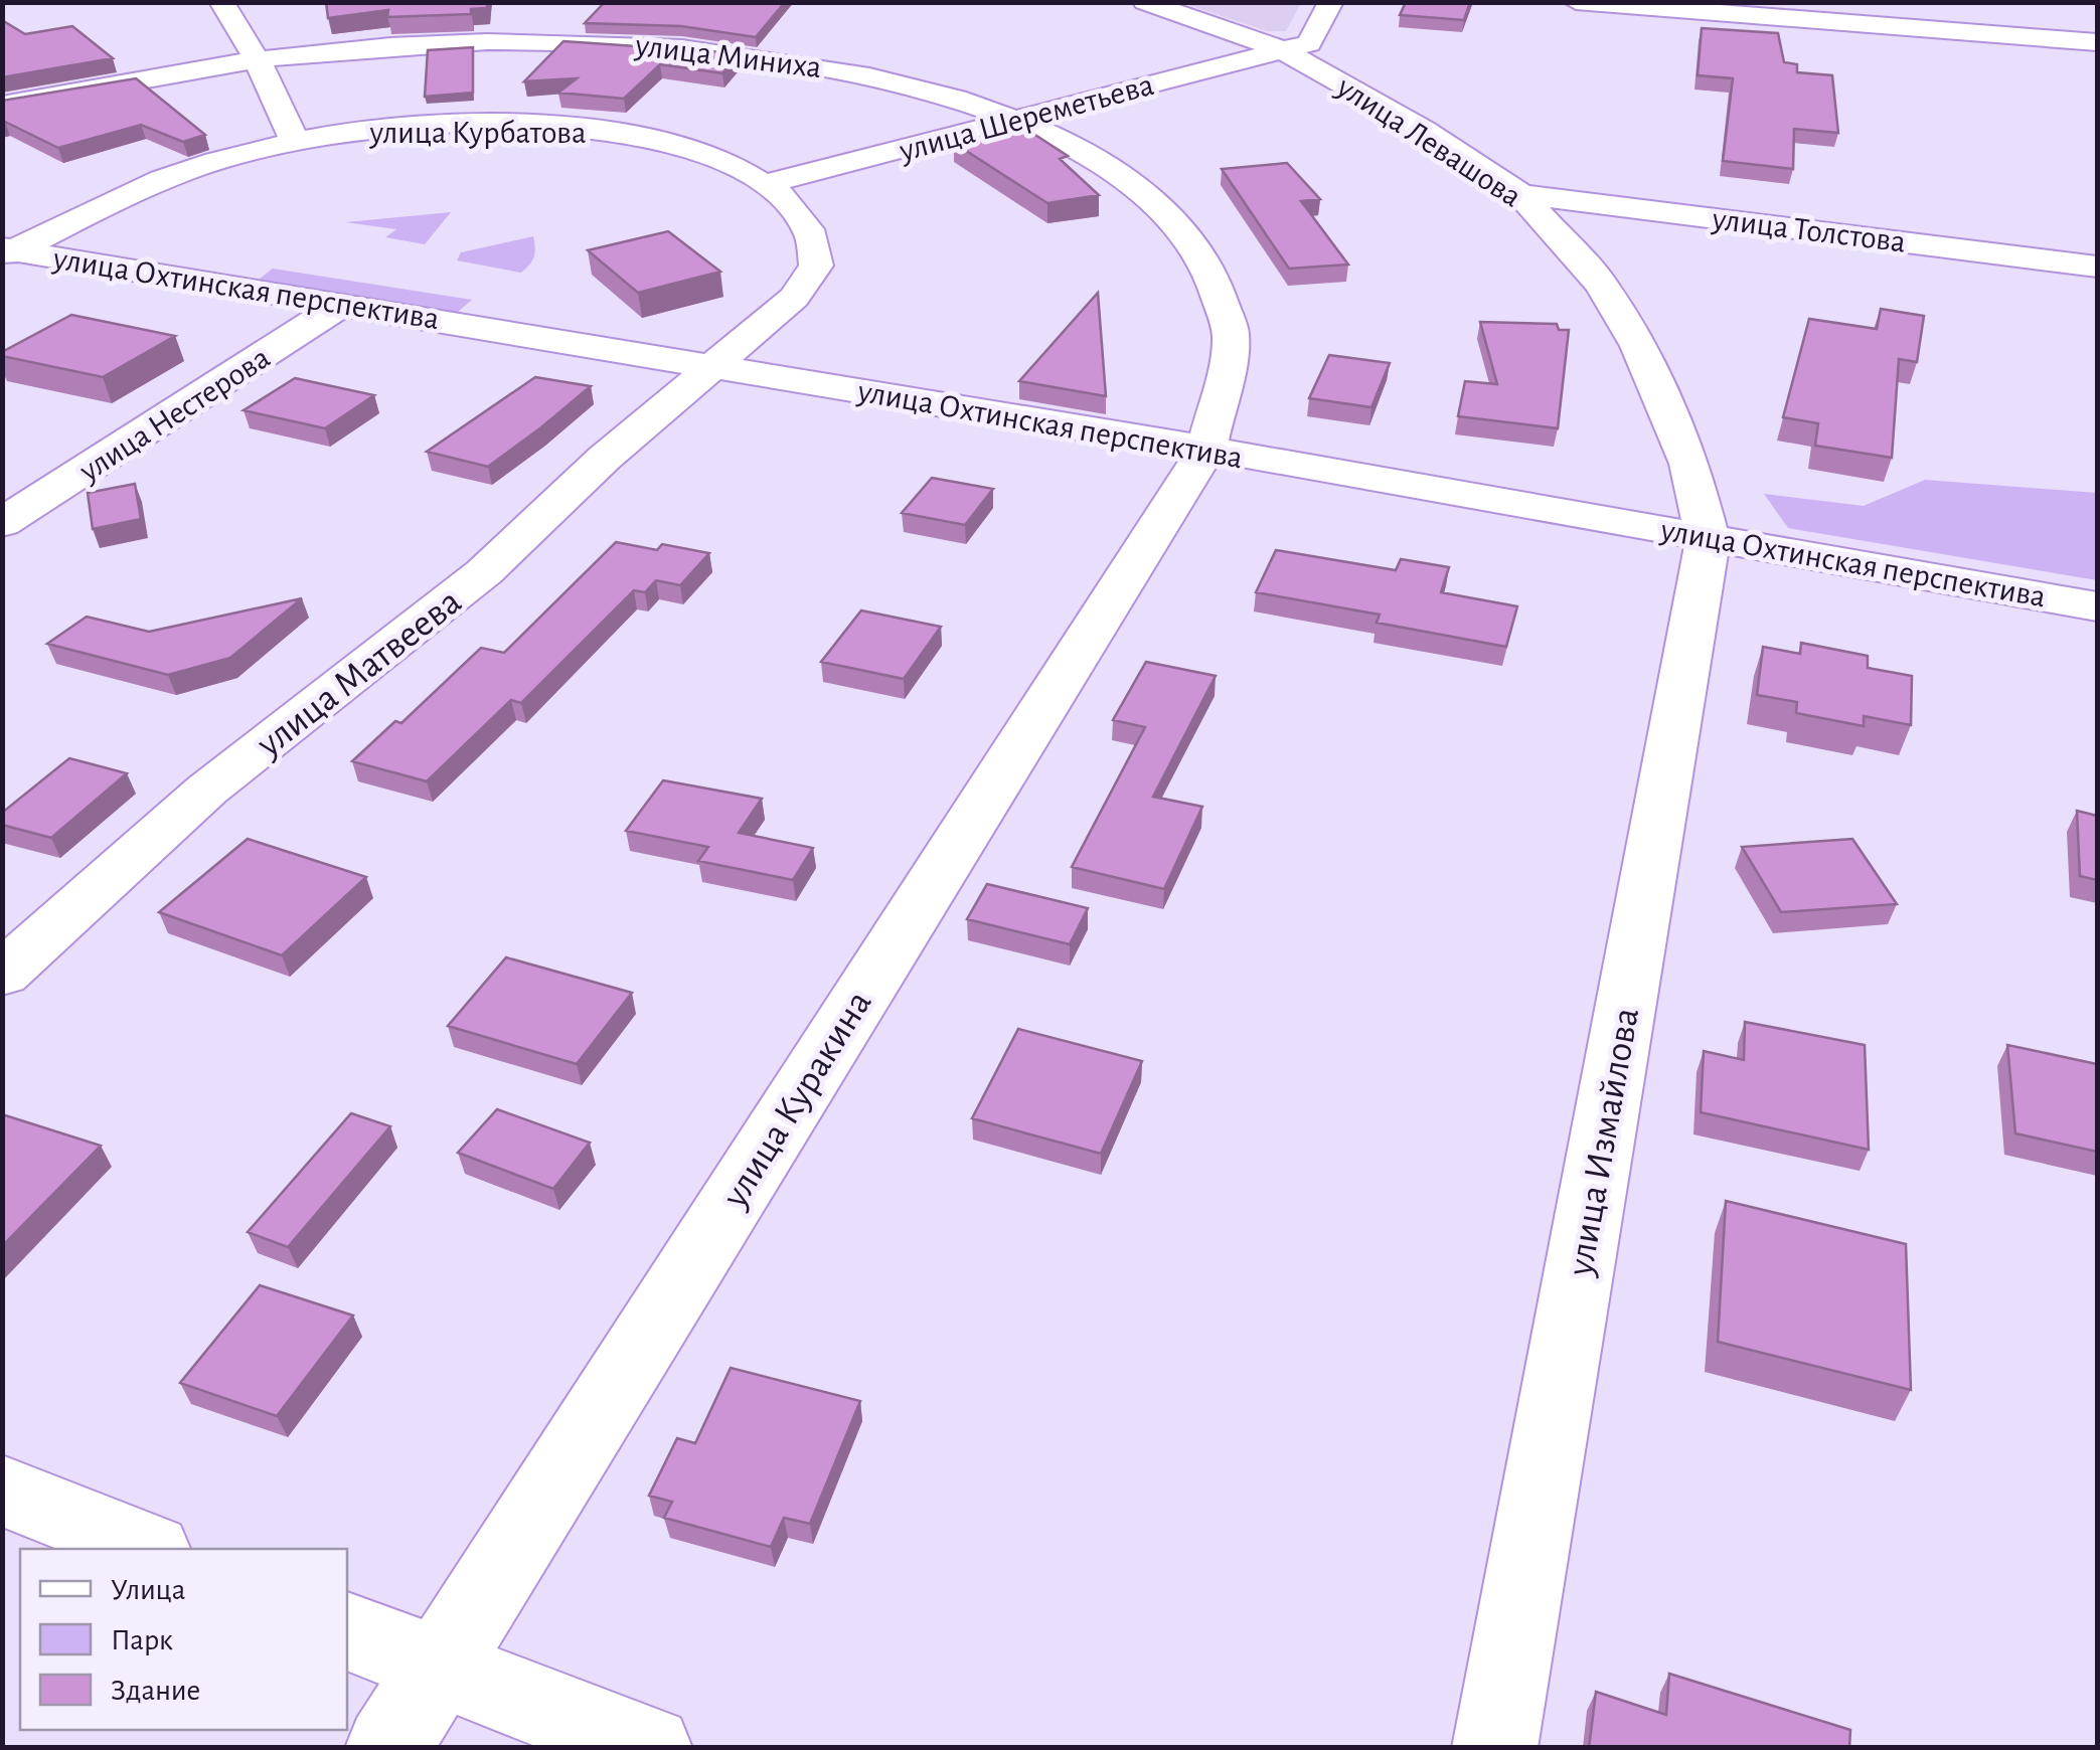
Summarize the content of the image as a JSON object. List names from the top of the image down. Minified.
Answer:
{"streets":{"street":["улица Миниха","улица Шереметьева","улица Курбатова","улица Левашова","улица Толстова","улица Охтинская перспектива","улица Нестерова","улица Матвеева","улица Куракина","улица Измайлова"]},"crossings":[["улица Миниха","улица Шереметьева"],["улица Миниха","улица Охтинская перспектива"],["улица Миниха","улица Куракина"],["улица Шереметьева","улица Курбатова"],["улица Шереметьева","улица Левашова"],["улица Курбатова","улица Охтинская перспектива"],["улица Курбатова","улица Матвеева"],["улица Левашова","улица Толстова"],["улица Левашова","улица Охтинская перспектива"],["улица Левашова","улица Измайлова"],["улица Охтинская перспектива","улица Нестерова"],["улица Охтинская перспектива","улица Матвеева"],["улица Охтинская перспектива","улица Куракина"],["улица Охтинская перспектива","улица Измайлова"]],"legend":["Улица","Парк","Здание"]}
